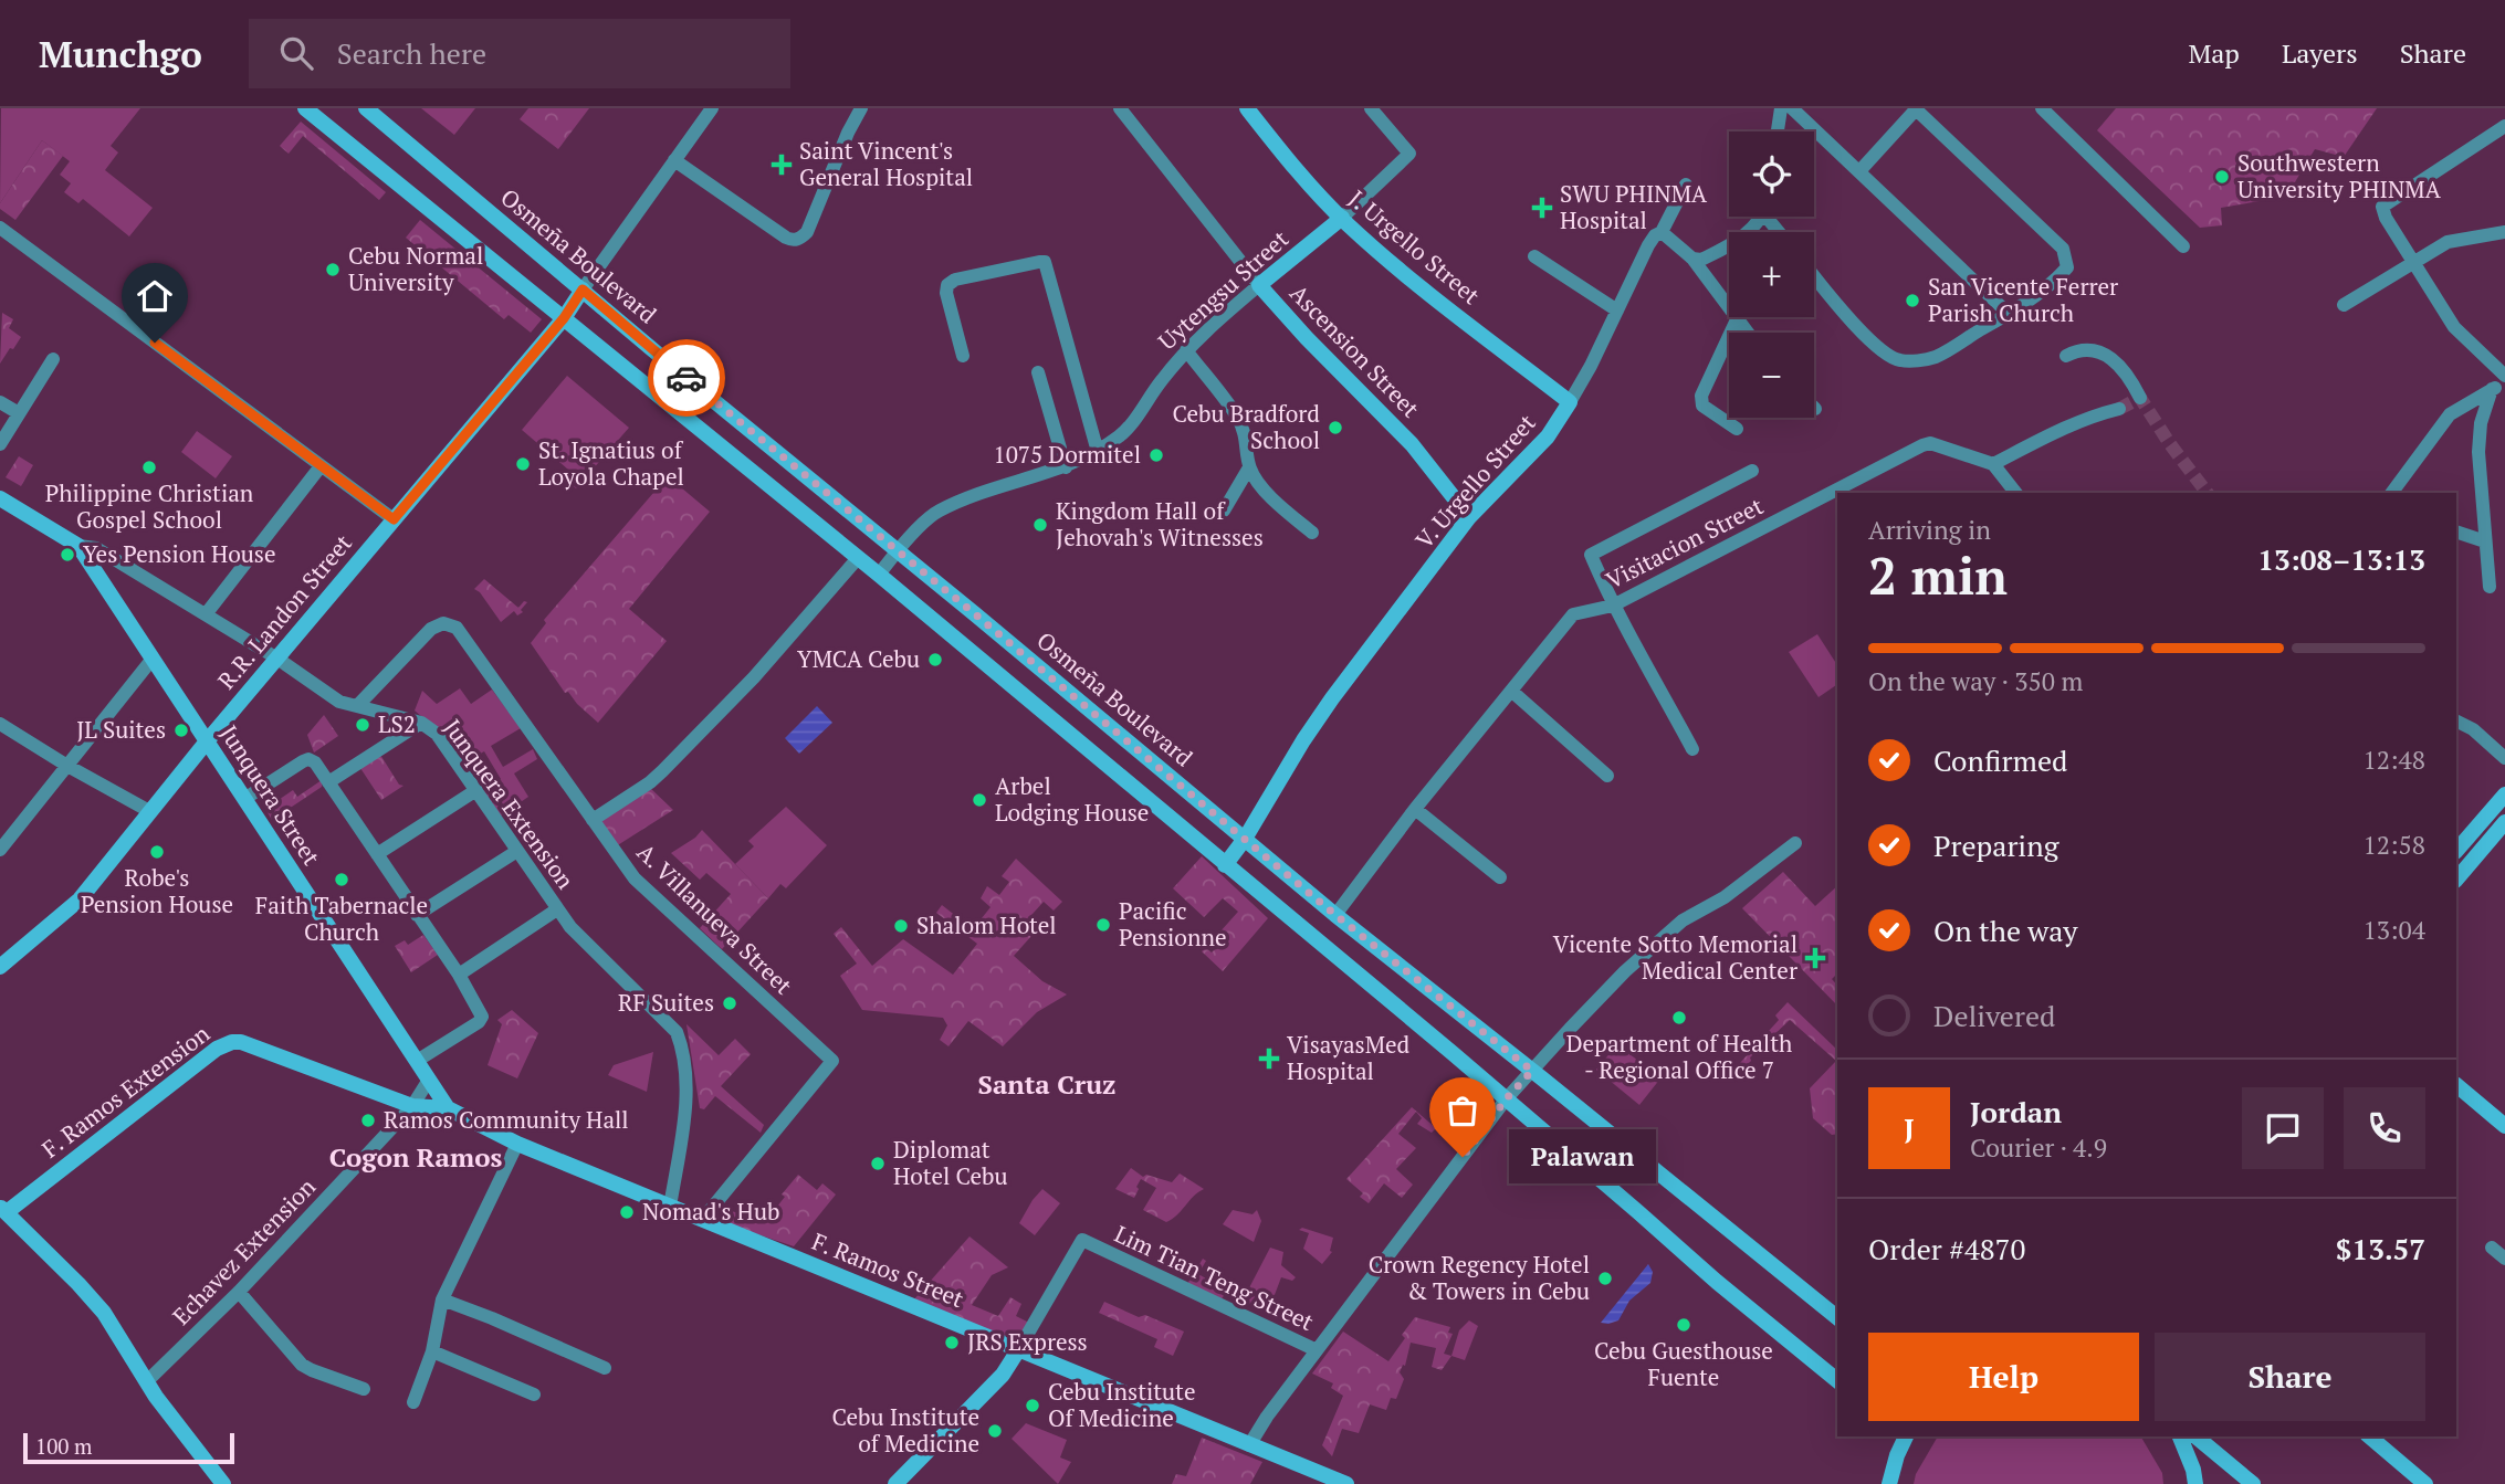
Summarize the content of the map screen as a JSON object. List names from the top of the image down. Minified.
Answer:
{"streets":{"street":["J. Urgello Street","Osmeña Boulevard","Uytengsu Street","Ascension Street","V. Urgello Street","Visitacion Street","R.R. Landon Street","Junquera Street","Junquera Extension","A. Villanueva Street","F. Ramos Extension","Echavez Extension","F. Ramos Street","Lim Tian Teng Street"]},"crossings":[["J. Urgello Street","Uytengsu Street"],["J. Urgello Street","V. Urgello Street"],["Osmeña Boulevard","Uytengsu Street"],["Osmeña Boulevard","V. Urgello Street"],["Osmeña Boulevard","Visitacion Street"],["Osmeña Boulevard","R.R. Landon Street"],["Uytengsu Street","Ascension Street"],["Ascension Street","V. Urgello Street"],["R.R. Landon Street","Junquera Street"],["R.R. Landon Street","Junquera Extension"],["Junquera Street","Junquera Extension"],["Junquera Street","Echavez Extension"],["Junquera Street","F. Ramos Street"],["Junquera Extension","A. Villanueva Street"],["Junquera Extension","F. Ramos Street"],["A. Villanueva Street","F. Ramos Street"],["F. Ramos Extension","Echavez Extension"],["F. Ramos Extension","F. Ramos Street"],["Echavez Extension","F. Ramos Street"],["F. Ramos Street","Lim Tian Teng Street"]],"districts":["Santa Cruz","Cogon Ramos"],"places":{"health":["Saint Vincent's General Hospital","SWU PHINMA Hospital","Vicente Sotto Memorial Medical Center","VisayasMed Hospital"],"other":["Southwestern University PHINMA","Cebu Normal University","San Vicente Ferrer Parish Church","Cebu Bradford School","1075 Dormitel","St. Ignatius of Loyola Chapel","Philippine Christian Gospel School","Kingdom Hall of Jehovah's Witnesses","Yes Pension House","YMCA Cebu","LS2","JL Suites","Arbel Lodging House","Robe's Pension House","Faith Tabernacle Church","Pacific Pensionne","Shalom Hotel","RF Suites","Department of Health - Regional Office 7","Ramos Community Hall","Palawan","Diplomat Hotel Cebu","Nomad's Hub","Crown Regency Hotel & Towers in Cebu","Cebu Guesthouse Fuente","JRS Express","Cebu Institute Of Medicine","Cebu Institute of Medicine"]},"scale_bar":"100 m","page":{"header":"Munchgo","search":"Search here","nav":["Map","Layers","Share"],"map_buttons":["+","−"],"heading":["2 min","Arriving in","13:08–13:13"],"panel":["Jordan","Courier · 4.9","Order #4870","$13.57"],"bar":"On the way · 350 m","list":[["Confirmed","12:48"],["Preparing","12:58"],["On the way","13:04"],"Delivered"],"round":"J","bubble":"Palawan","buttons":["Help","Share"],"scale":"100 m"}}
